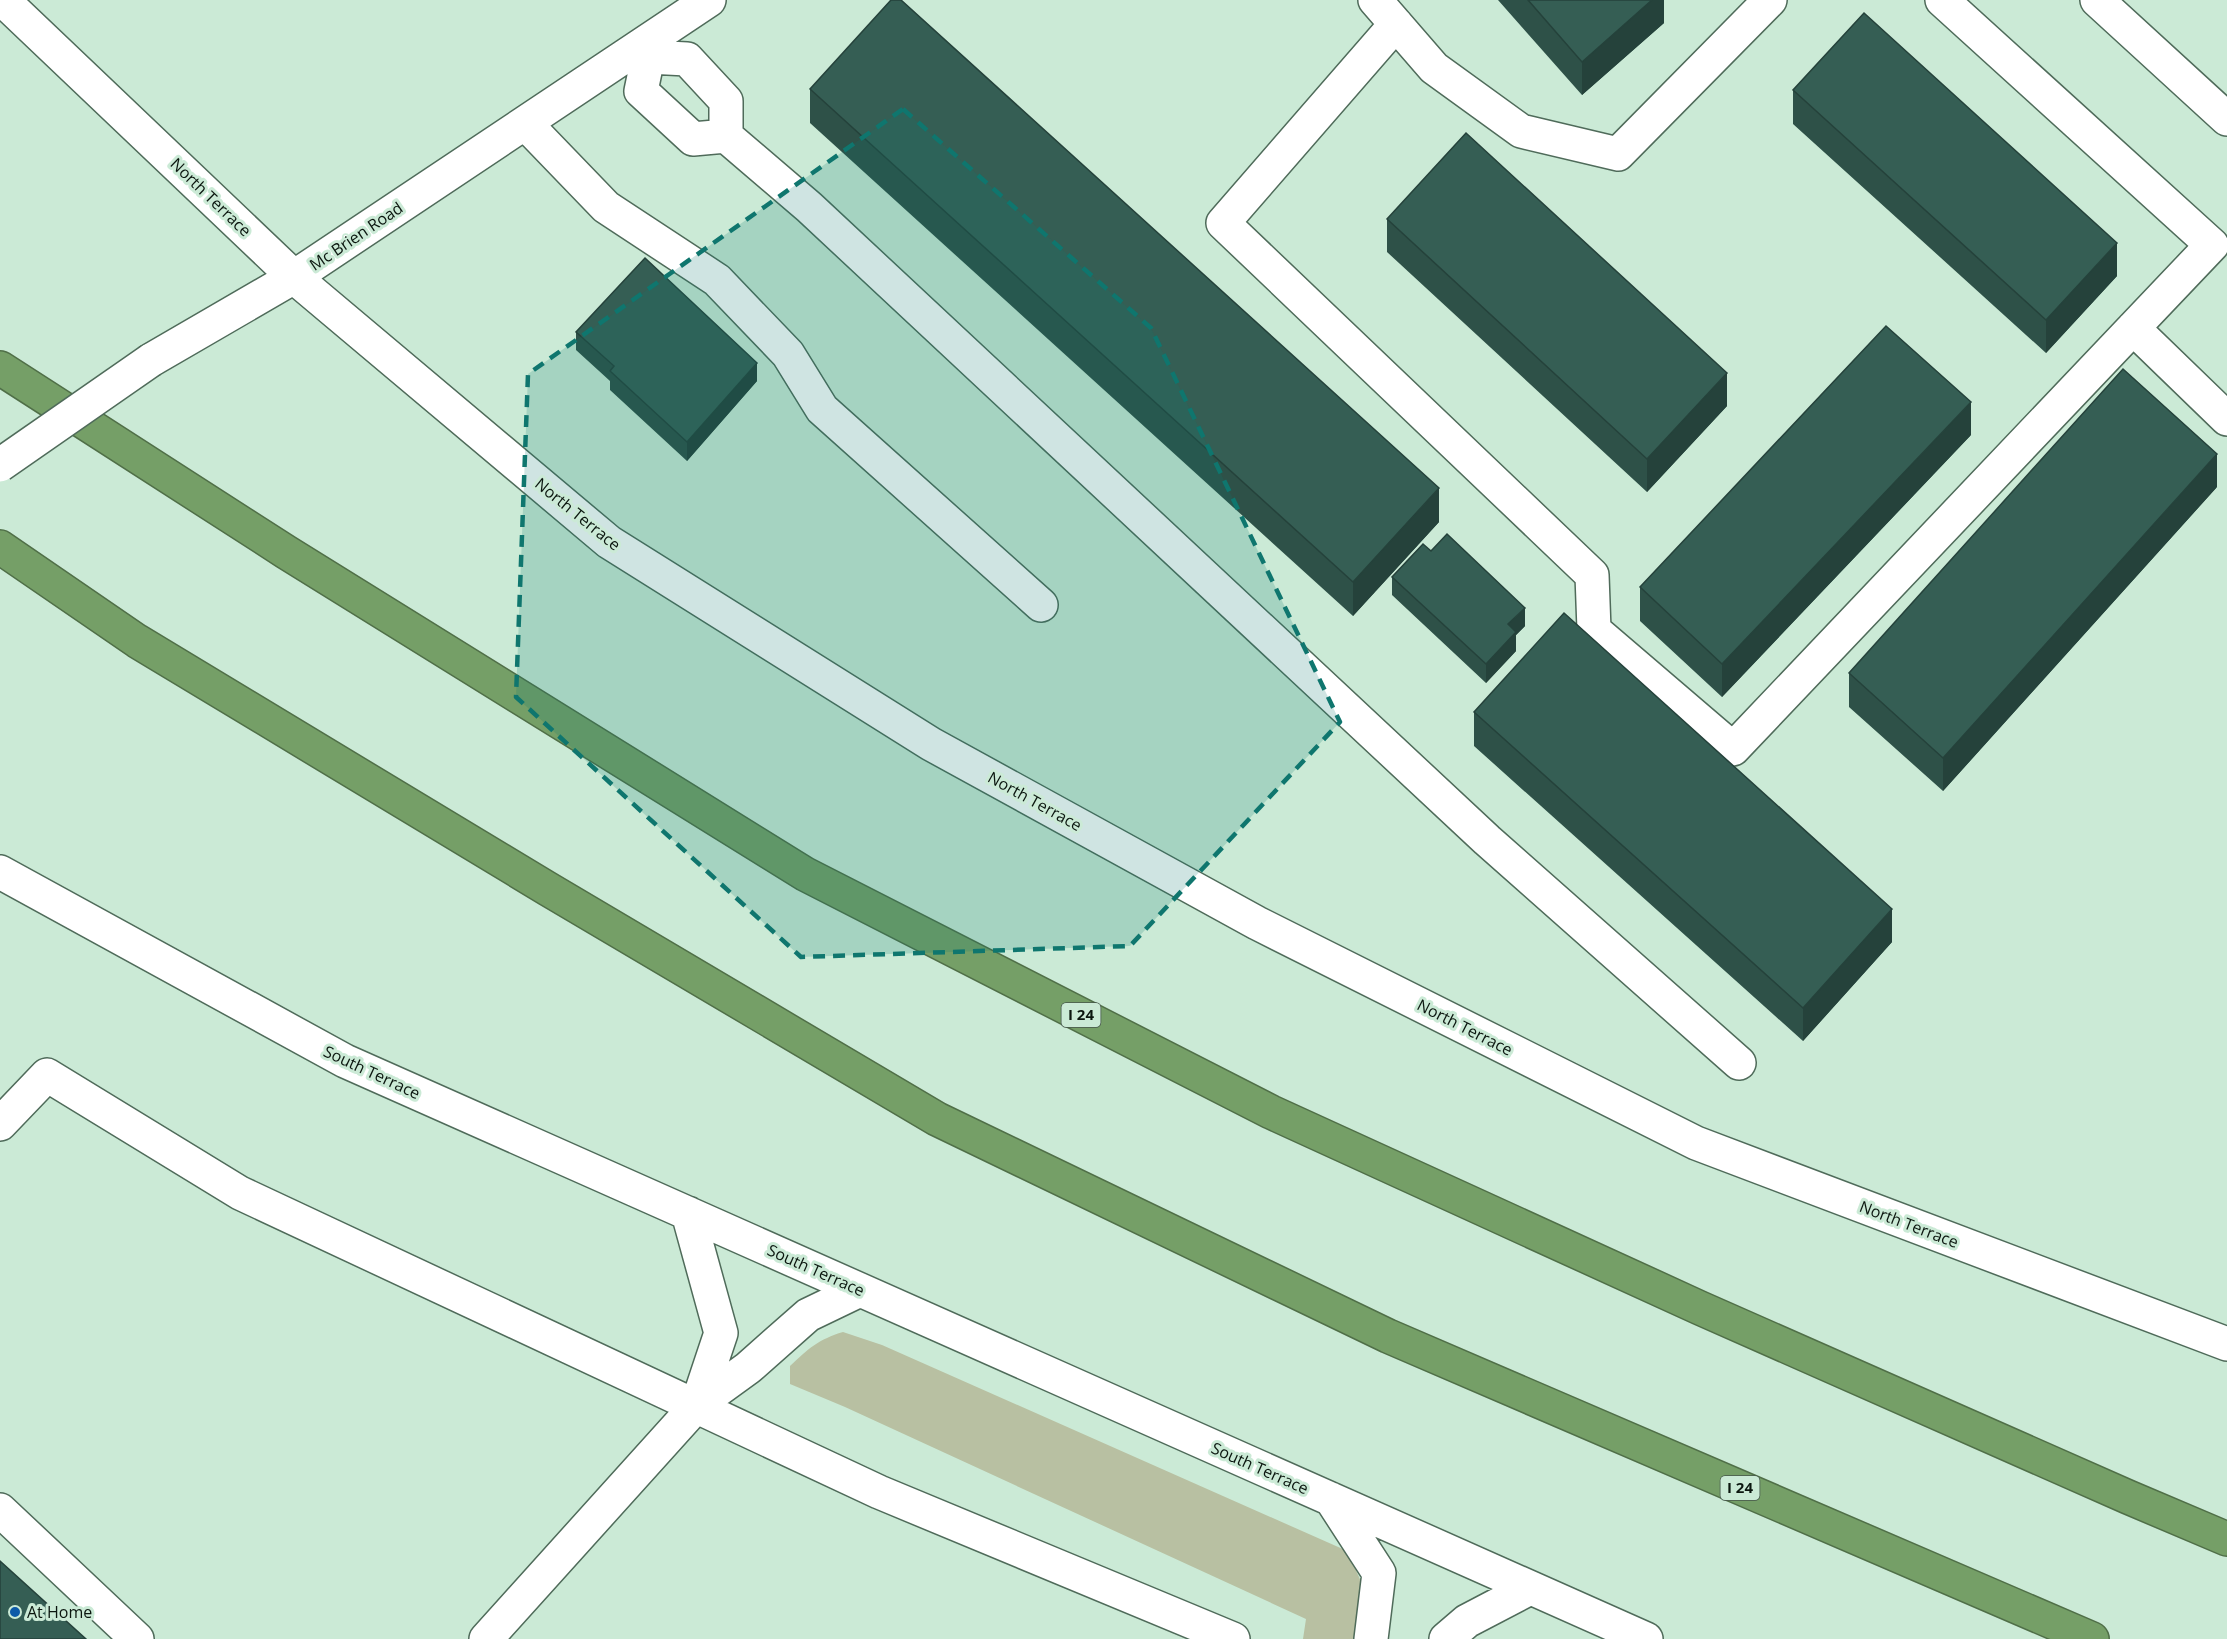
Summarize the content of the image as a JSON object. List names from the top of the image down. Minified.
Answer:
{"streets":{"highway":["I 24"],"street":["North Terrace","Mc Brien Road","South Terrace"]},"crossings":[["North Terrace","Mc Brien Road"]],"places":["At Home"]}
